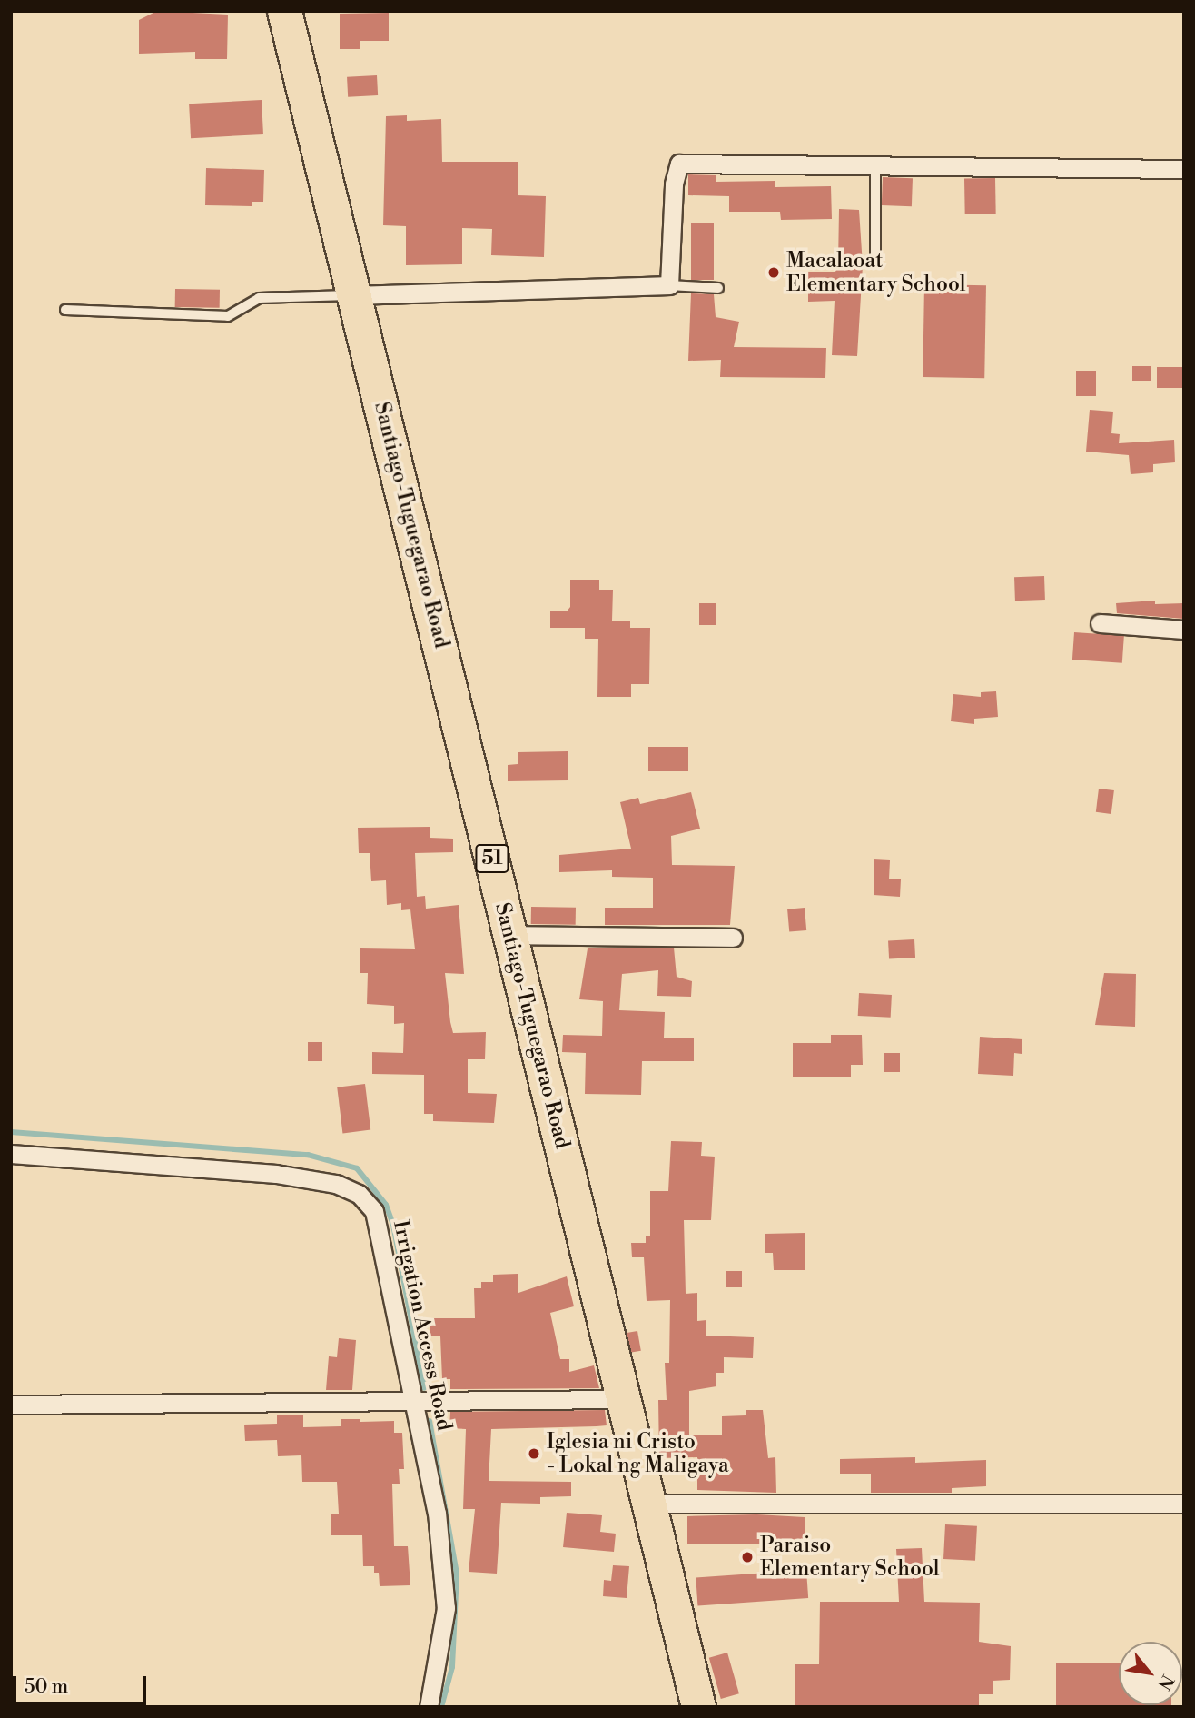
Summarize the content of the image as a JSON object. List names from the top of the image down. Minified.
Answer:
{"streets":{"highway":["Santiago-Tuguegarao Road","51"],"street":["Irrigation Access Road"]},"places":["Macalaoat Elementary School","Iglesia ni Cristo - Lokal ng Maligaya","Paraiso Elementary School"],"scale_bar":"50 m","north":"bottom right"}
